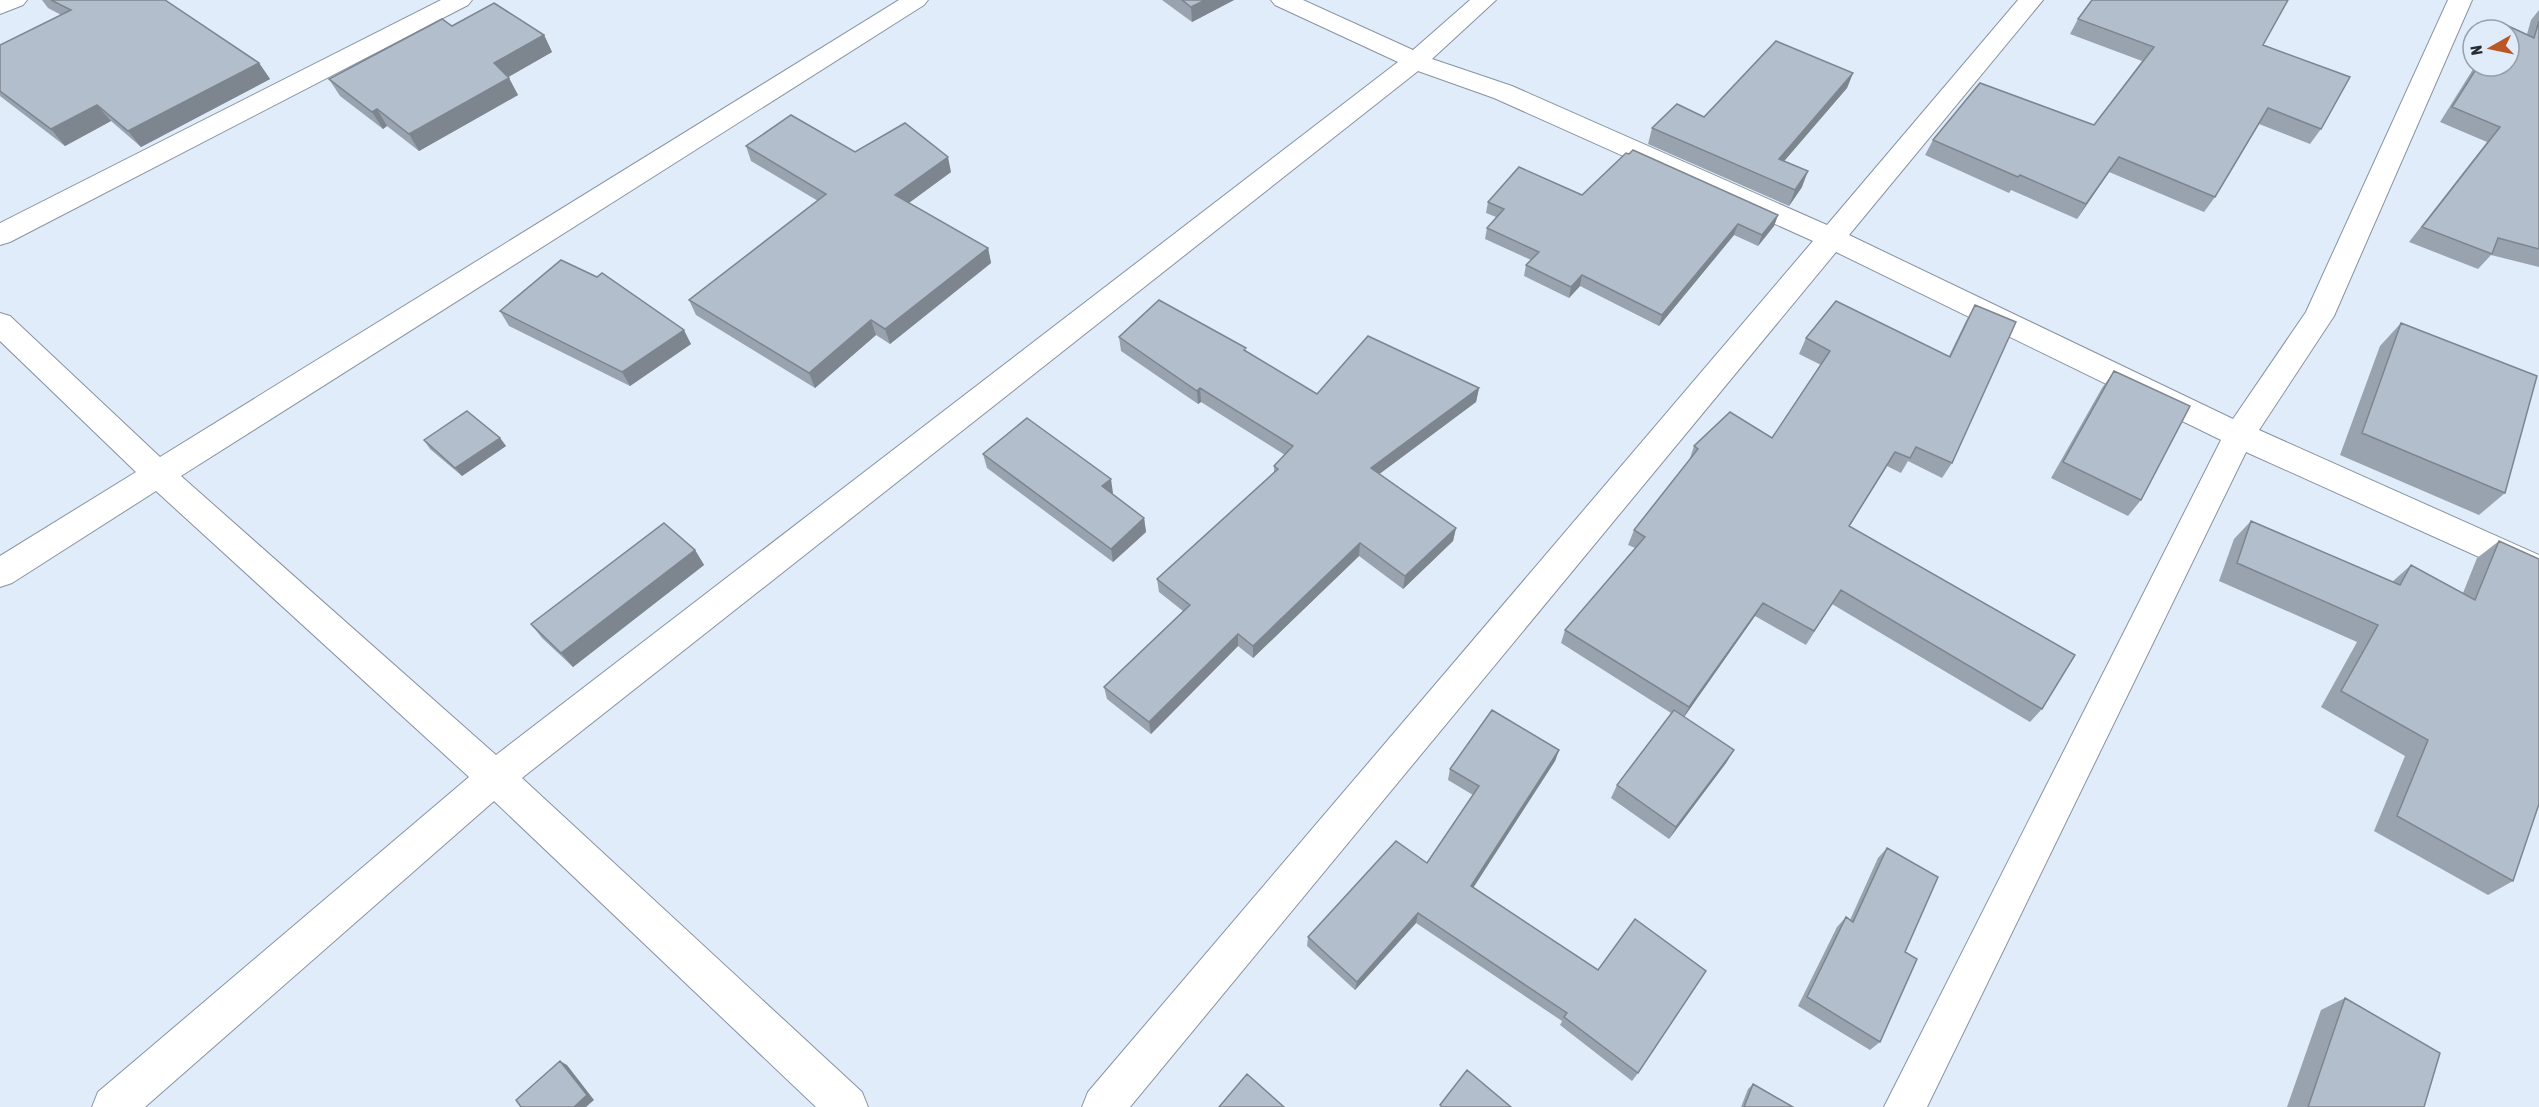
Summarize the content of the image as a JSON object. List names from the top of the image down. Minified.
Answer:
{"north":"left"}
